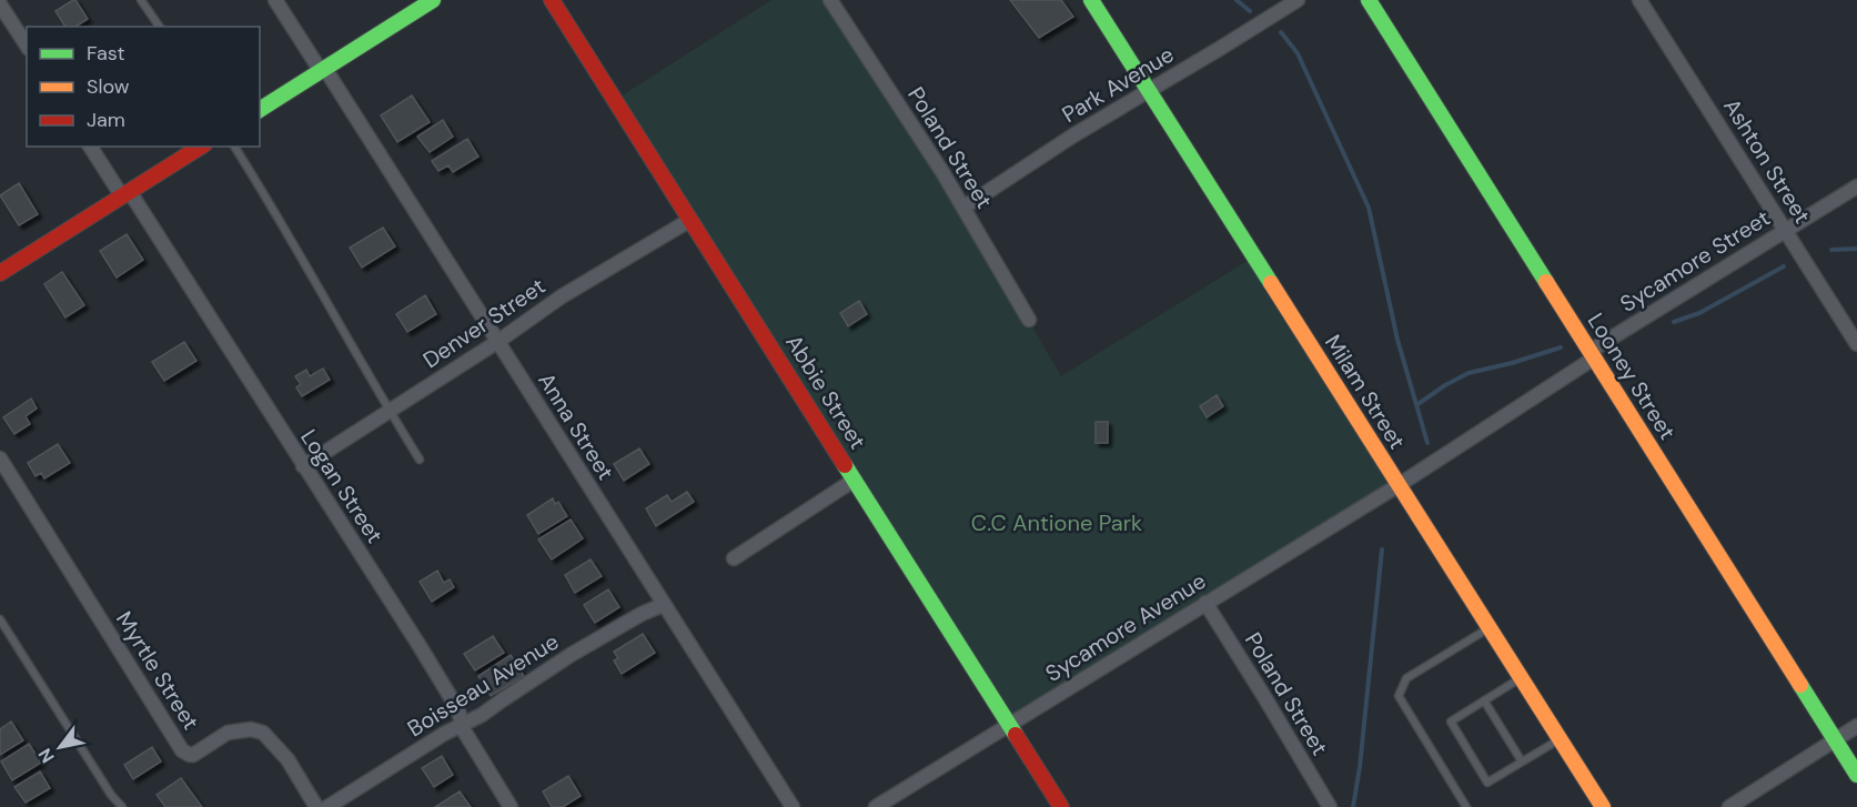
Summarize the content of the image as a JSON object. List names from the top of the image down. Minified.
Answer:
{"streets":{"street":["Park Avenue","Poland Street","Ashton Street","Sycamore Street","Denver Street","Looney Street","Abbie Street","Milam Street","Anna Street","Logan Street","Sycamore Avenue","Myrtle Street","Boisseau Avenue"]},"crossings":[["Park Avenue","Poland Street"],["Park Avenue","Milam Street"],["Poland Street","Sycamore Avenue"],["Ashton Street","Sycamore Street"],["Sycamore Street","Looney Street"],["Sycamore Street","Milam Street"],["Sycamore Street","Sycamore Avenue"],["Denver Street","Abbie Street"],["Denver Street","Anna Street"],["Denver Street","Logan Street"],["Abbie Street","Sycamore Avenue"],["Milam Street","Sycamore Avenue"],["Anna Street","Boisseau Avenue"],["Logan Street","Boisseau Avenue"]],"parks":["C.C Antione Park"],"legend":["Fast","Slow","Jam"],"north":"bottom left"}
